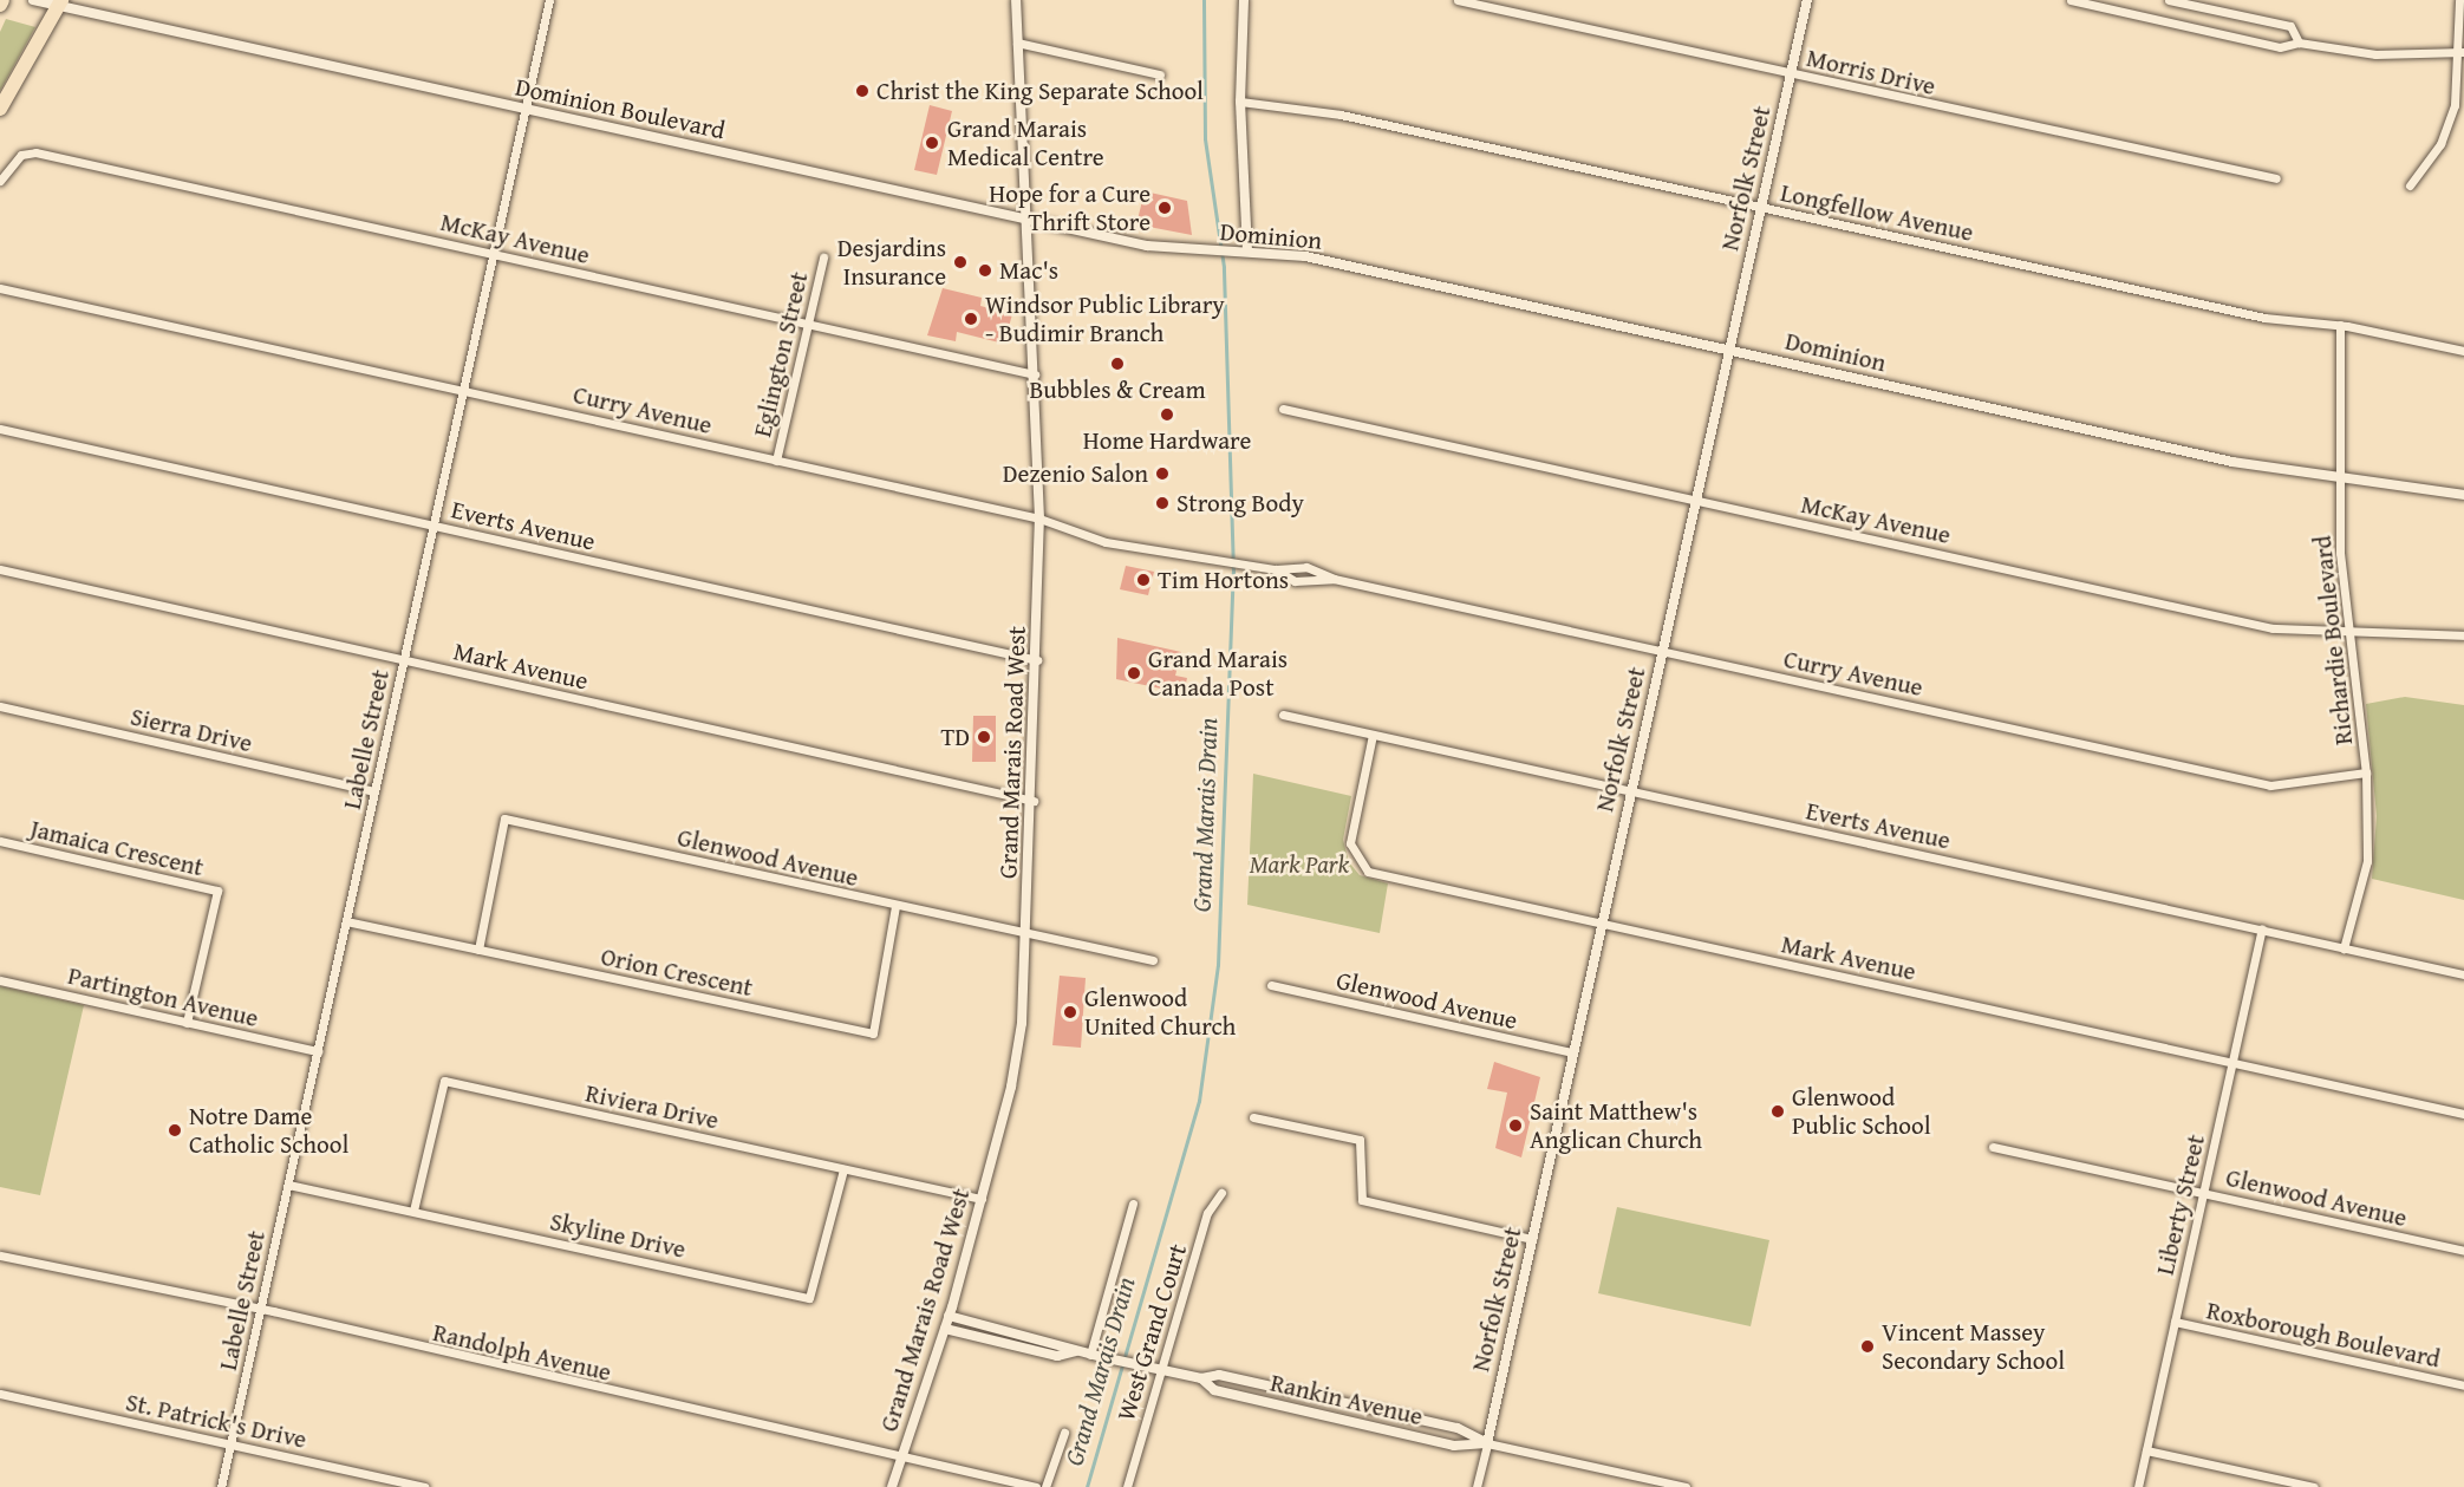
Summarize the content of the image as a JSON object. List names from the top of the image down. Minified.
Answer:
{"streets":{"street":["Morris Drive","Dominion Boulevard","Norfolk Street","Longfellow Avenue","Dominion","McKay Avenue","Eglington Street","Curry Avenue","Everts Avenue","Richardie Boulevard","Mark Avenue","Sierra Drive","Labelle Street","Grand Marais Road West","Jamaica Crescent","Glenwood Avenue","Orion Crescent","Partington Avenue","Riviera Drive","Liberty Street","Skyline Drive","West Grand Court","Roxborough Boulevard","Randolph Avenue","Rankin Avenue","St. Patrick's Drive"]},"crossings":[["Morris Drive","Norfolk Street"],["Dominion Boulevard","Dominion"],["Dominion Boulevard","Labelle Street"],["Dominion Boulevard","Grand Marais Road West"],["Norfolk Street","Longfellow Avenue"],["Norfolk Street","Dominion"],["Norfolk Street","McKay Avenue"],["Norfolk Street","Curry Avenue"],["Norfolk Street","Everts Avenue"],["Norfolk Street","Mark Avenue"],["Norfolk Street","Glenwood Avenue"],["Norfolk Street","Rankin Avenue"],["Longfellow Avenue","Richardie Boulevard"],["Dominion","Richardie Boulevard"],["McKay Avenue","Eglington Street"],["McKay Avenue","Richardie Boulevard"],["McKay Avenue","Labelle Street"],["McKay Avenue","Grand Marais Road West"],["Eglington Street","Curry Avenue"],["Curry Avenue","Richardie Boulevard"],["Curry Avenue","Labelle Street"],["Curry Avenue","Grand Marais Road West"],["Everts Avenue","Richardie Boulevard"],["Everts Avenue","Mark Avenue"],["Everts Avenue","Labelle Street"],["Everts Avenue","Grand Marais Road West"],["Everts Avenue","Liberty Street"],["Mark Avenue","Labelle Street"],["Mark Avenue","Grand Marais Road West"],["Mark Avenue","Liberty Street"],["Sierra Drive","Labelle Street"],["Labelle Street","Orion Crescent"],["Labelle Street","Partington Avenue"],["Labelle Street","Skyline Drive"],["Labelle Street","Randolph Avenue"],["Labelle Street","St. Patrick's Drive"],["Grand Marais Road West","Glenwood Avenue"],["Grand Marais Road West","Riviera Drive"],["Grand Marais Road West","Randolph Avenue"],["Grand Marais Road West","Rankin Avenue"],["Jamaica Crescent","Partington Avenue"],["Glenwood Avenue","Orion Crescent"],["Glenwood Avenue","Liberty Street"],["Riviera Drive","Skyline Drive"],["Liberty Street","Roxborough Boulevard"],["West Grand Court","Rankin Avenue"]],"water":["Grand Marais Drain"],"parks":["Mark Park"],"places":["Christ the King Separate School","Grand Marais Medical Centre","Hope for a Cure Thrift Store","Desjardins Insurance","Mac's","Windsor Public Library - Budimir Branch","Bubbles & Cream","Home Hardware","Dezenio Salon","Strong Body","Tim Hortons","Grand Marais Canada Post","TD","Glenwood United Church","Glenwood Public School","Saint Matthew's Anglican Church","Notre Dame Catholic School","Vincent Massey Secondary School"]}
